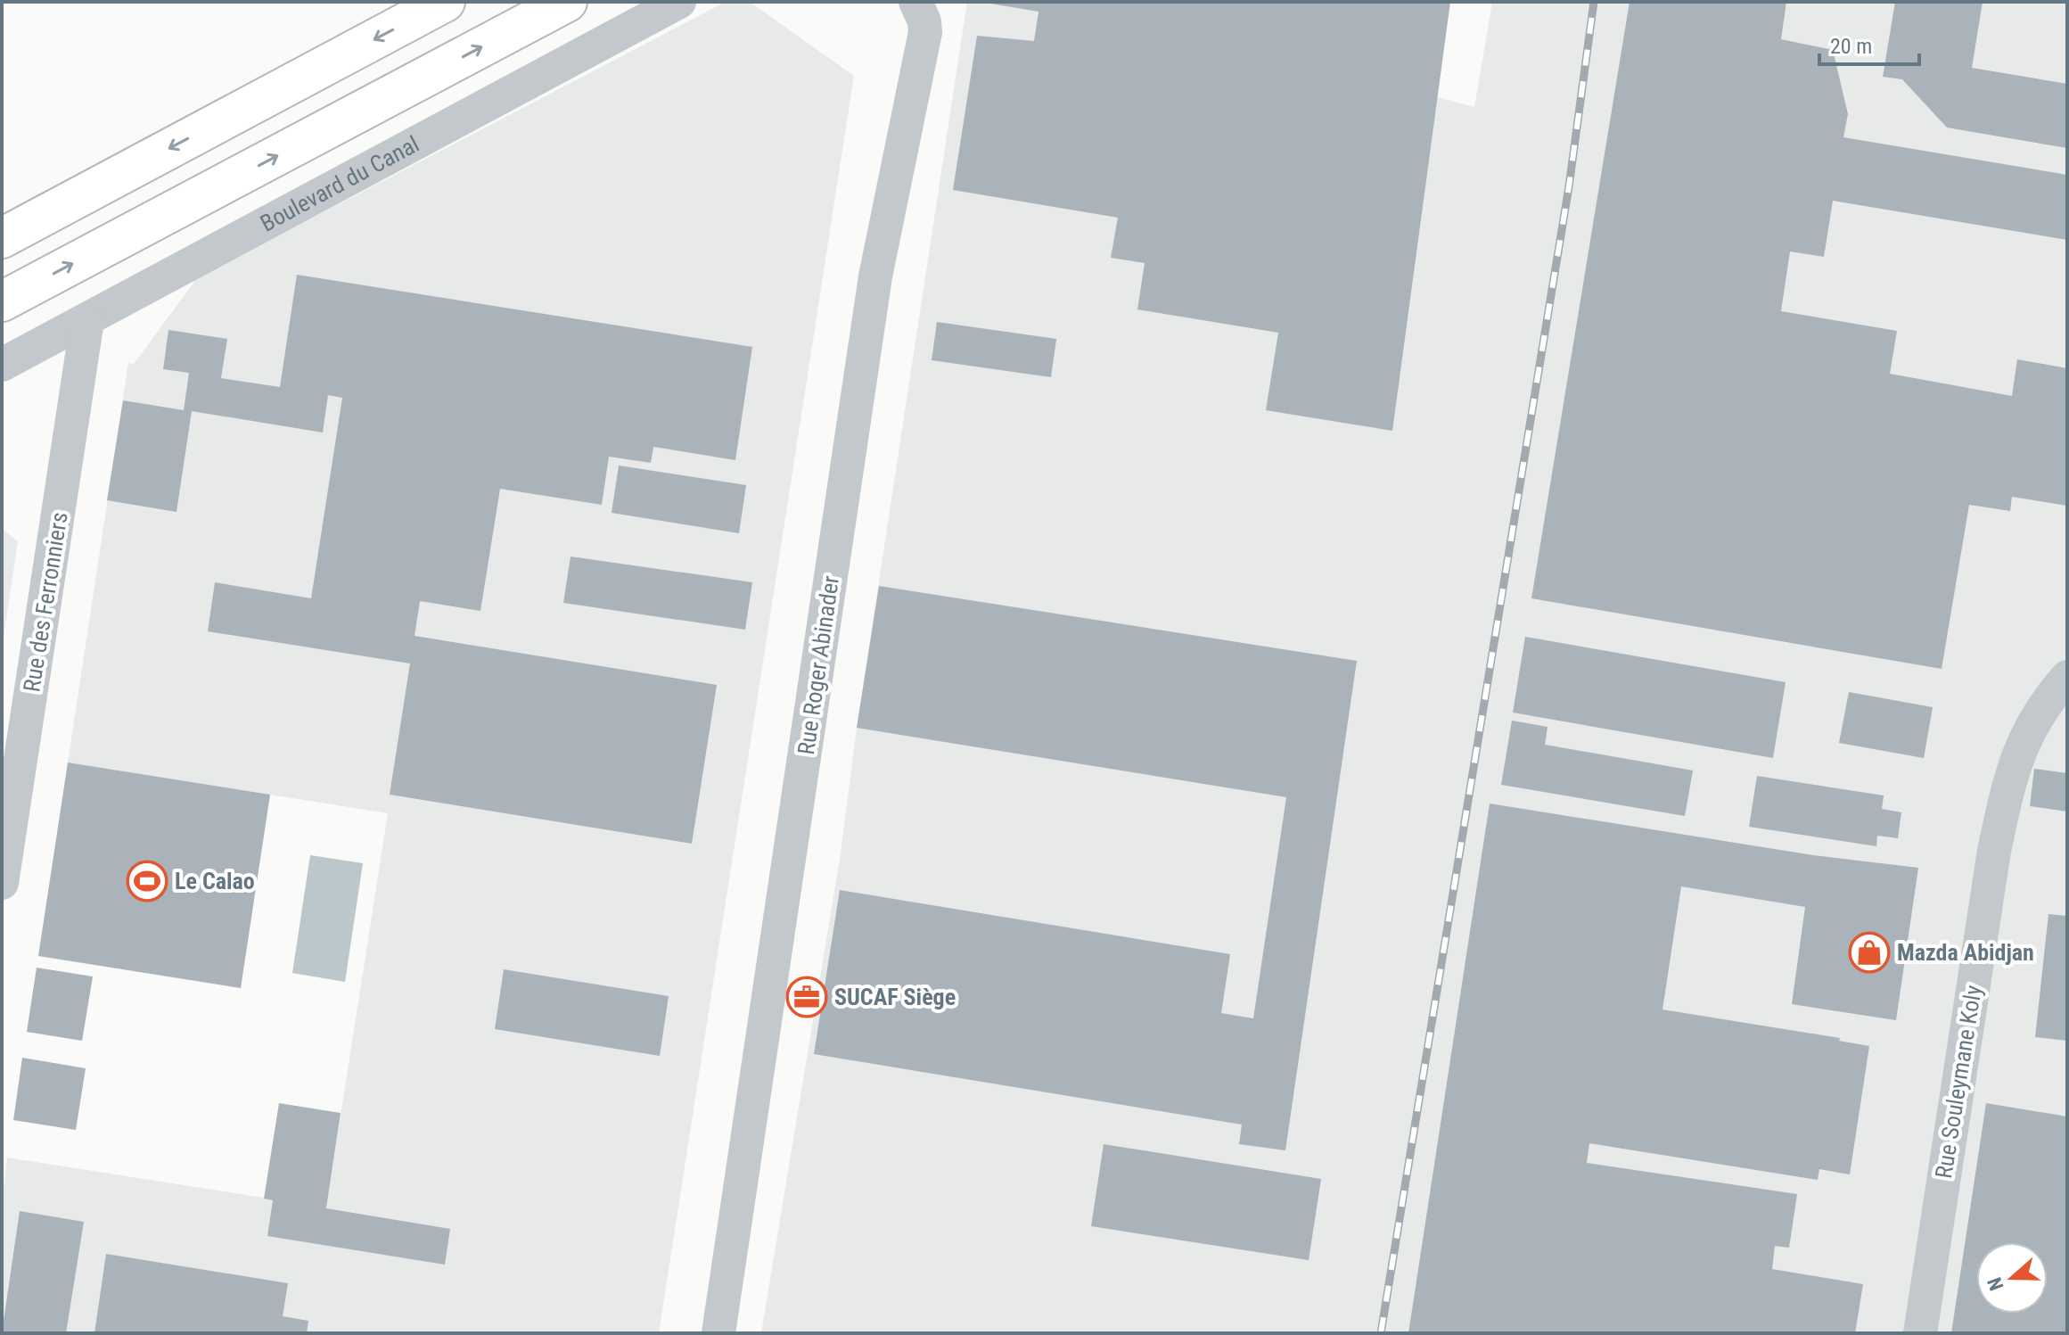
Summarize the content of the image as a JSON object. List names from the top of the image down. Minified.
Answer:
{"streets":{"street":["Boulevard du Canal","Rue des Ferronniers","Rue Roger Abinader","Rue Souleymane Koly"]},"crossings":[["Boulevard du Canal","Rue des Ferronniers"]],"places":{"sports":["Le Calao"],"shop":["Mazda Abidjan"],"office":["SUCAF Siège"]},"scale_bar":"20 m","north":"left"}
